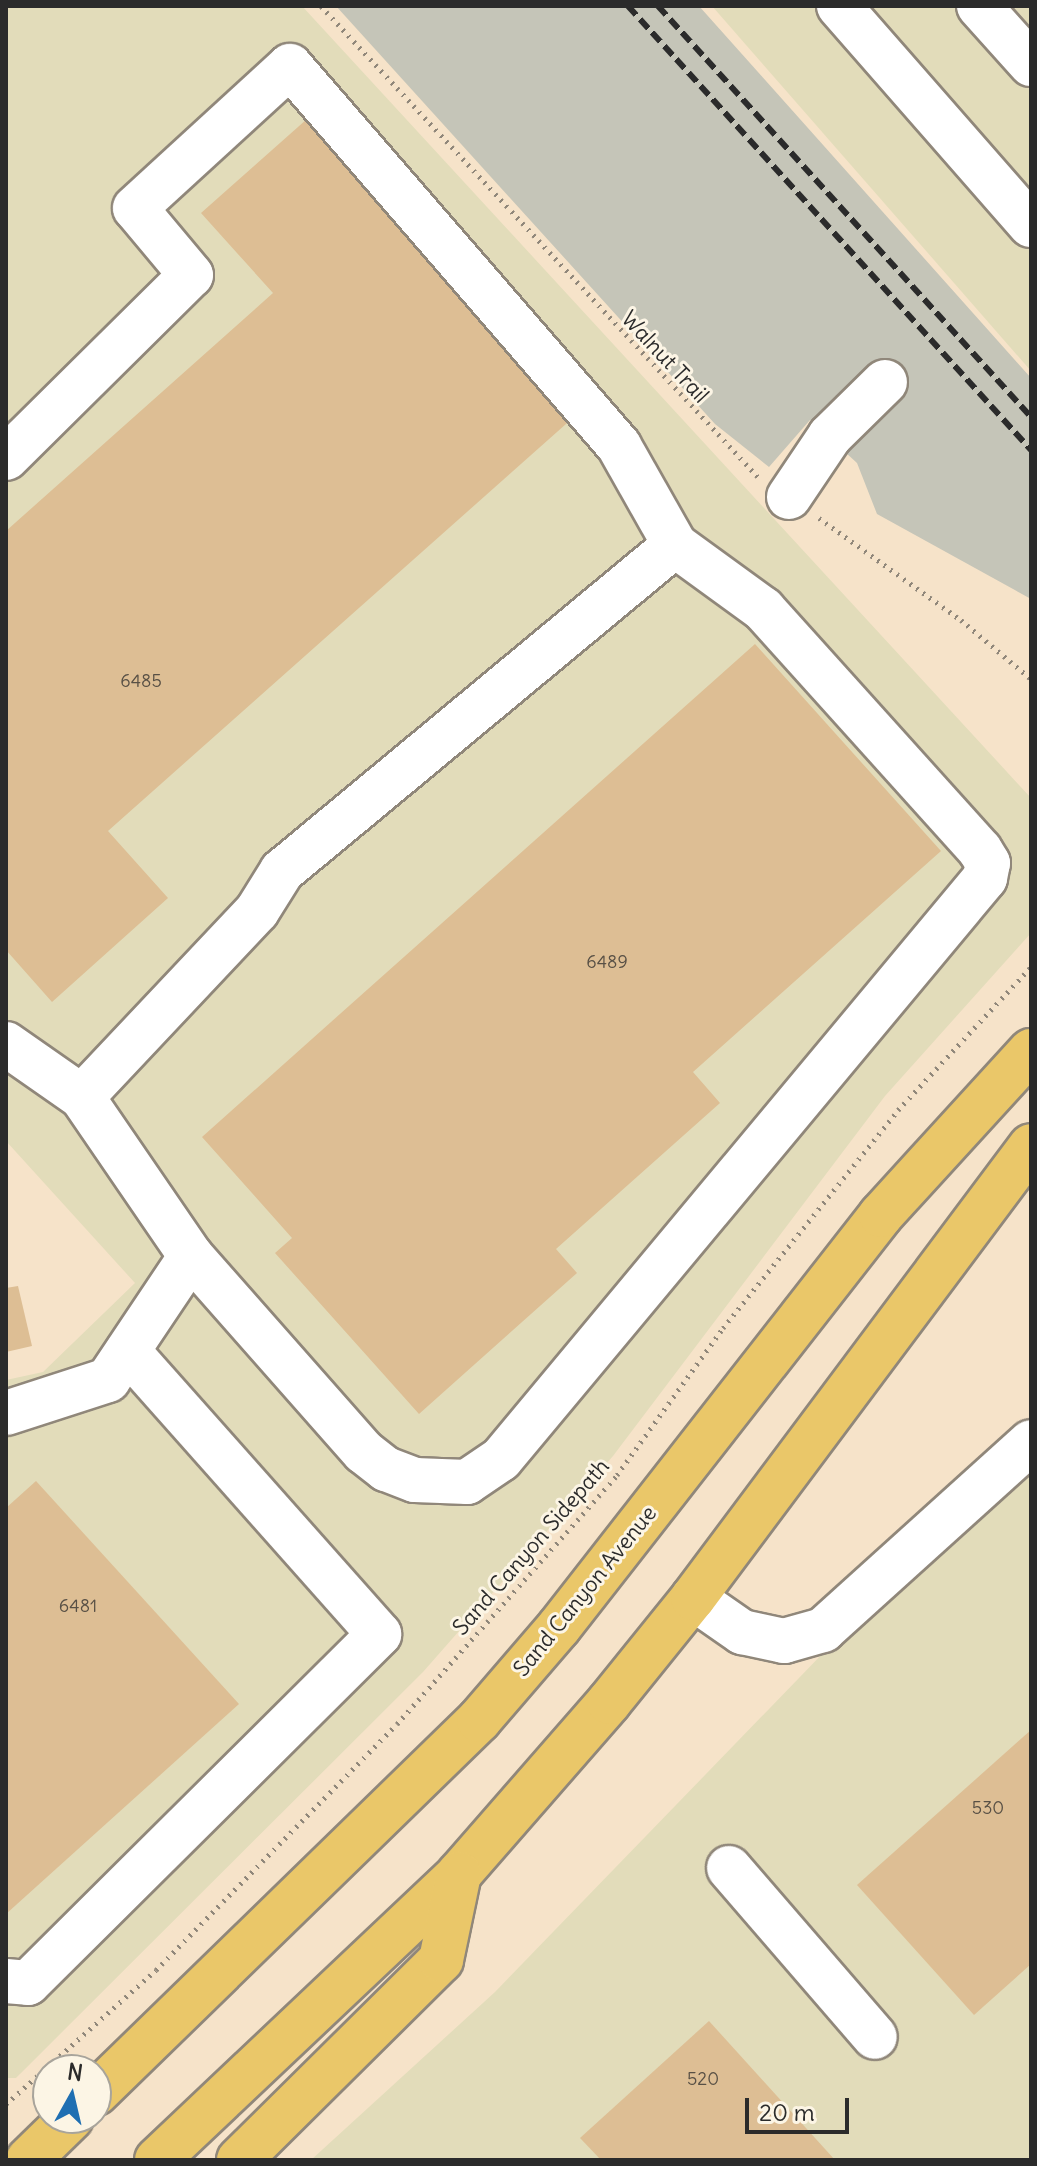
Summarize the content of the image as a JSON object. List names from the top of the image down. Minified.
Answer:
{"streets":{"main road":["Sand Canyon Avenue"],"path":["Walnut Trail","Sand Canyon Sidepath"]},"house_numbers":["6485","6489","6481","530","520"],"scale_bar":"20 m","north":"top"}
